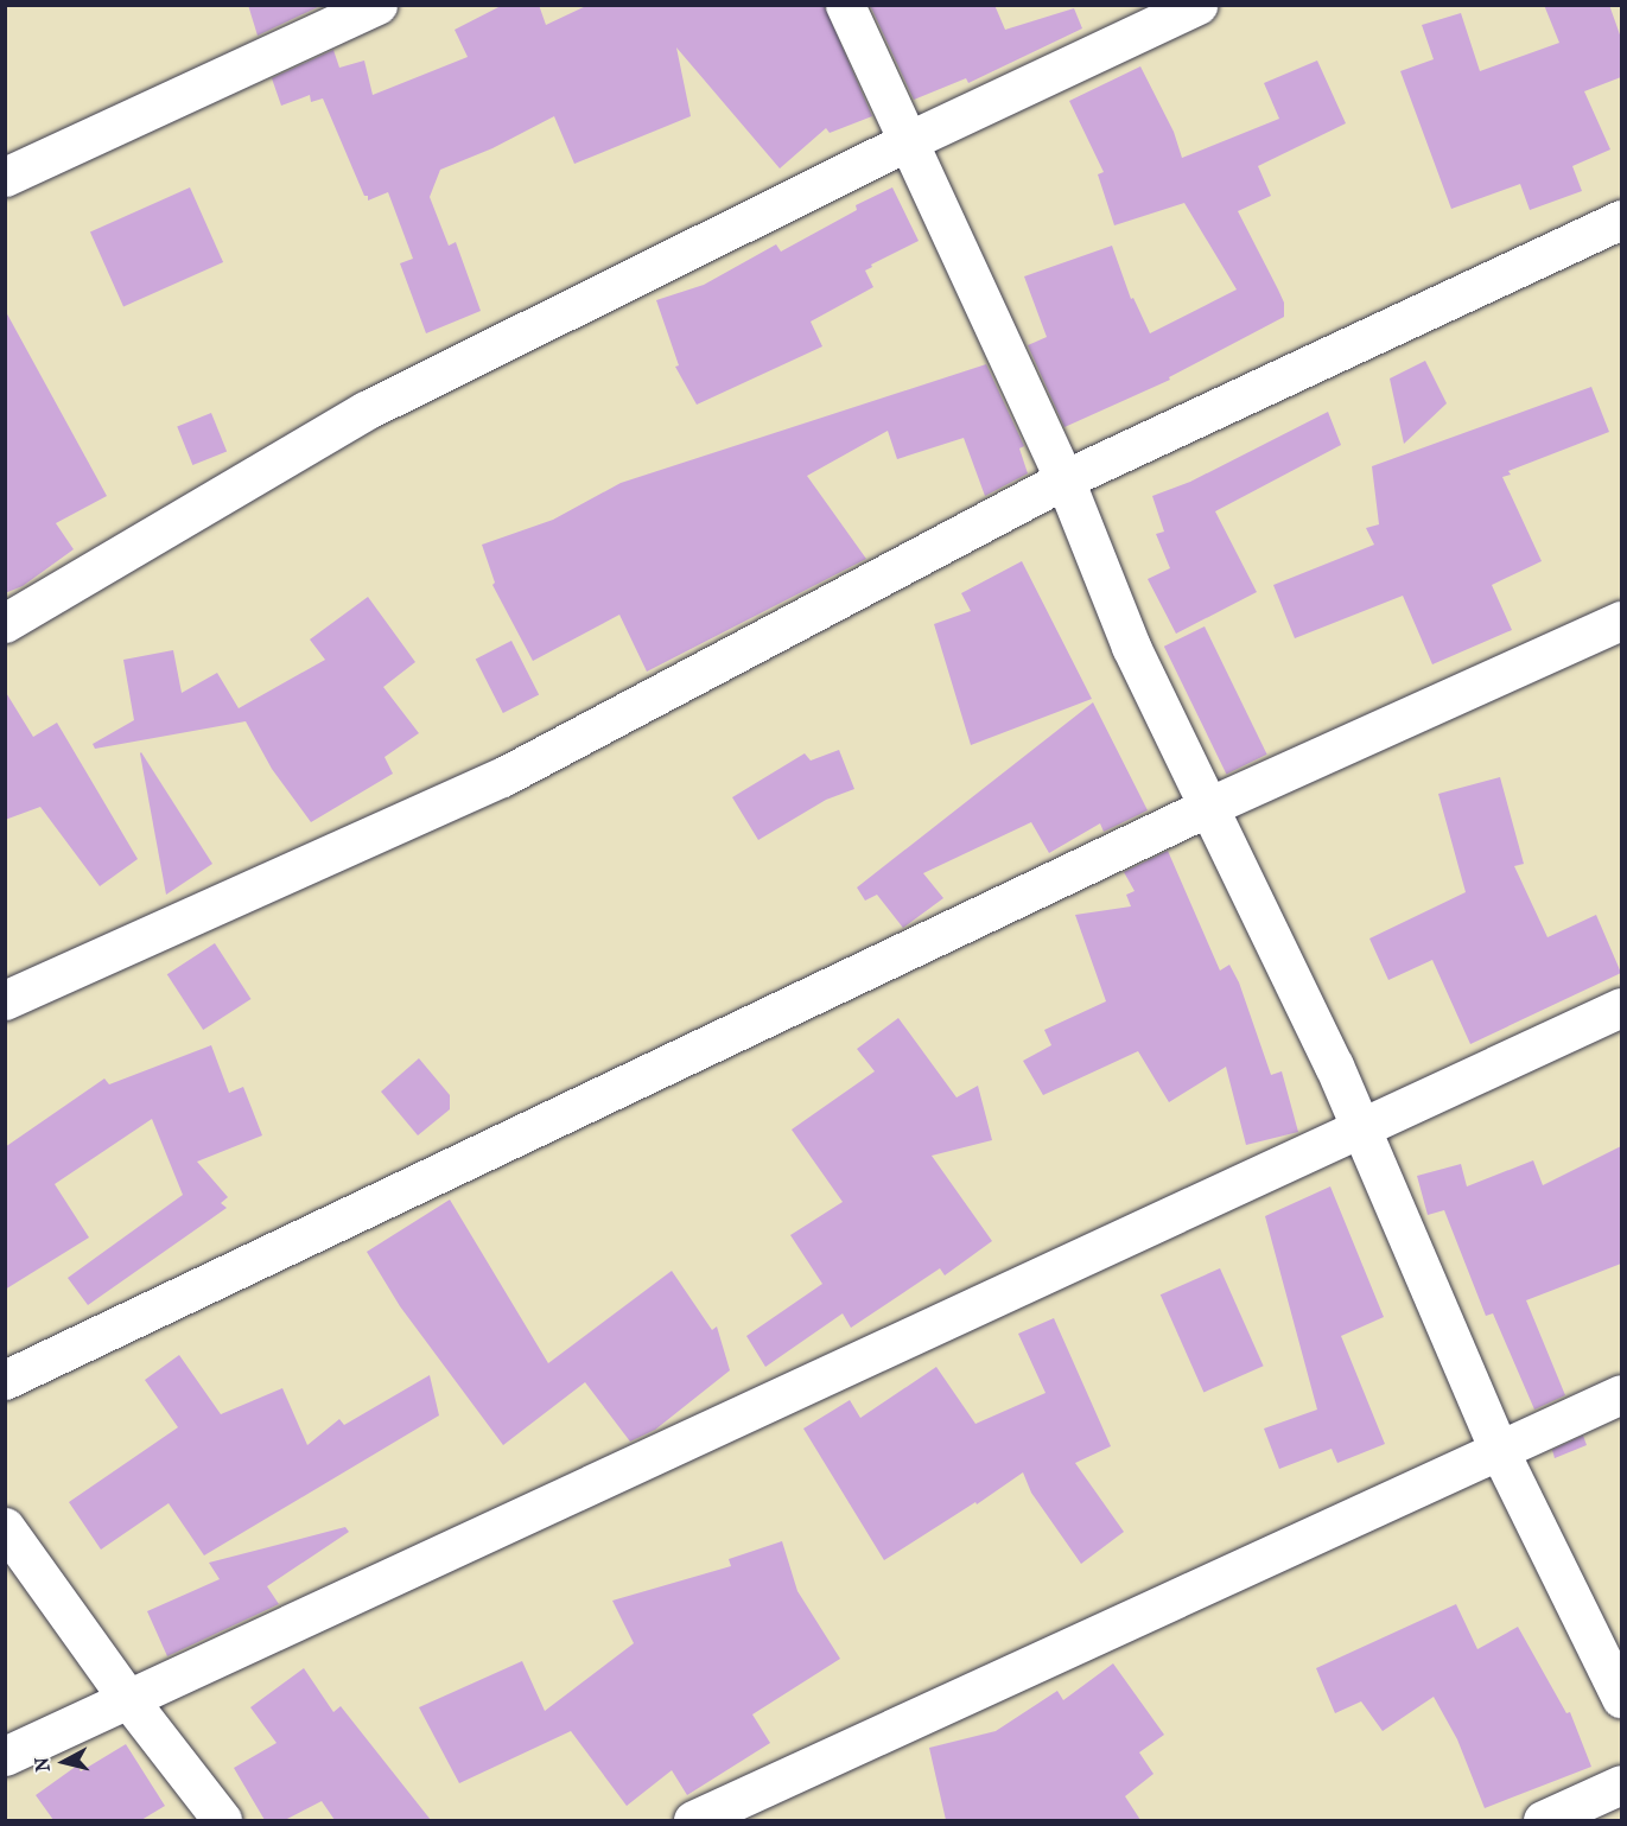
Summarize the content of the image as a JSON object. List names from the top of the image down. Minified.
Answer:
{"north":"left"}
